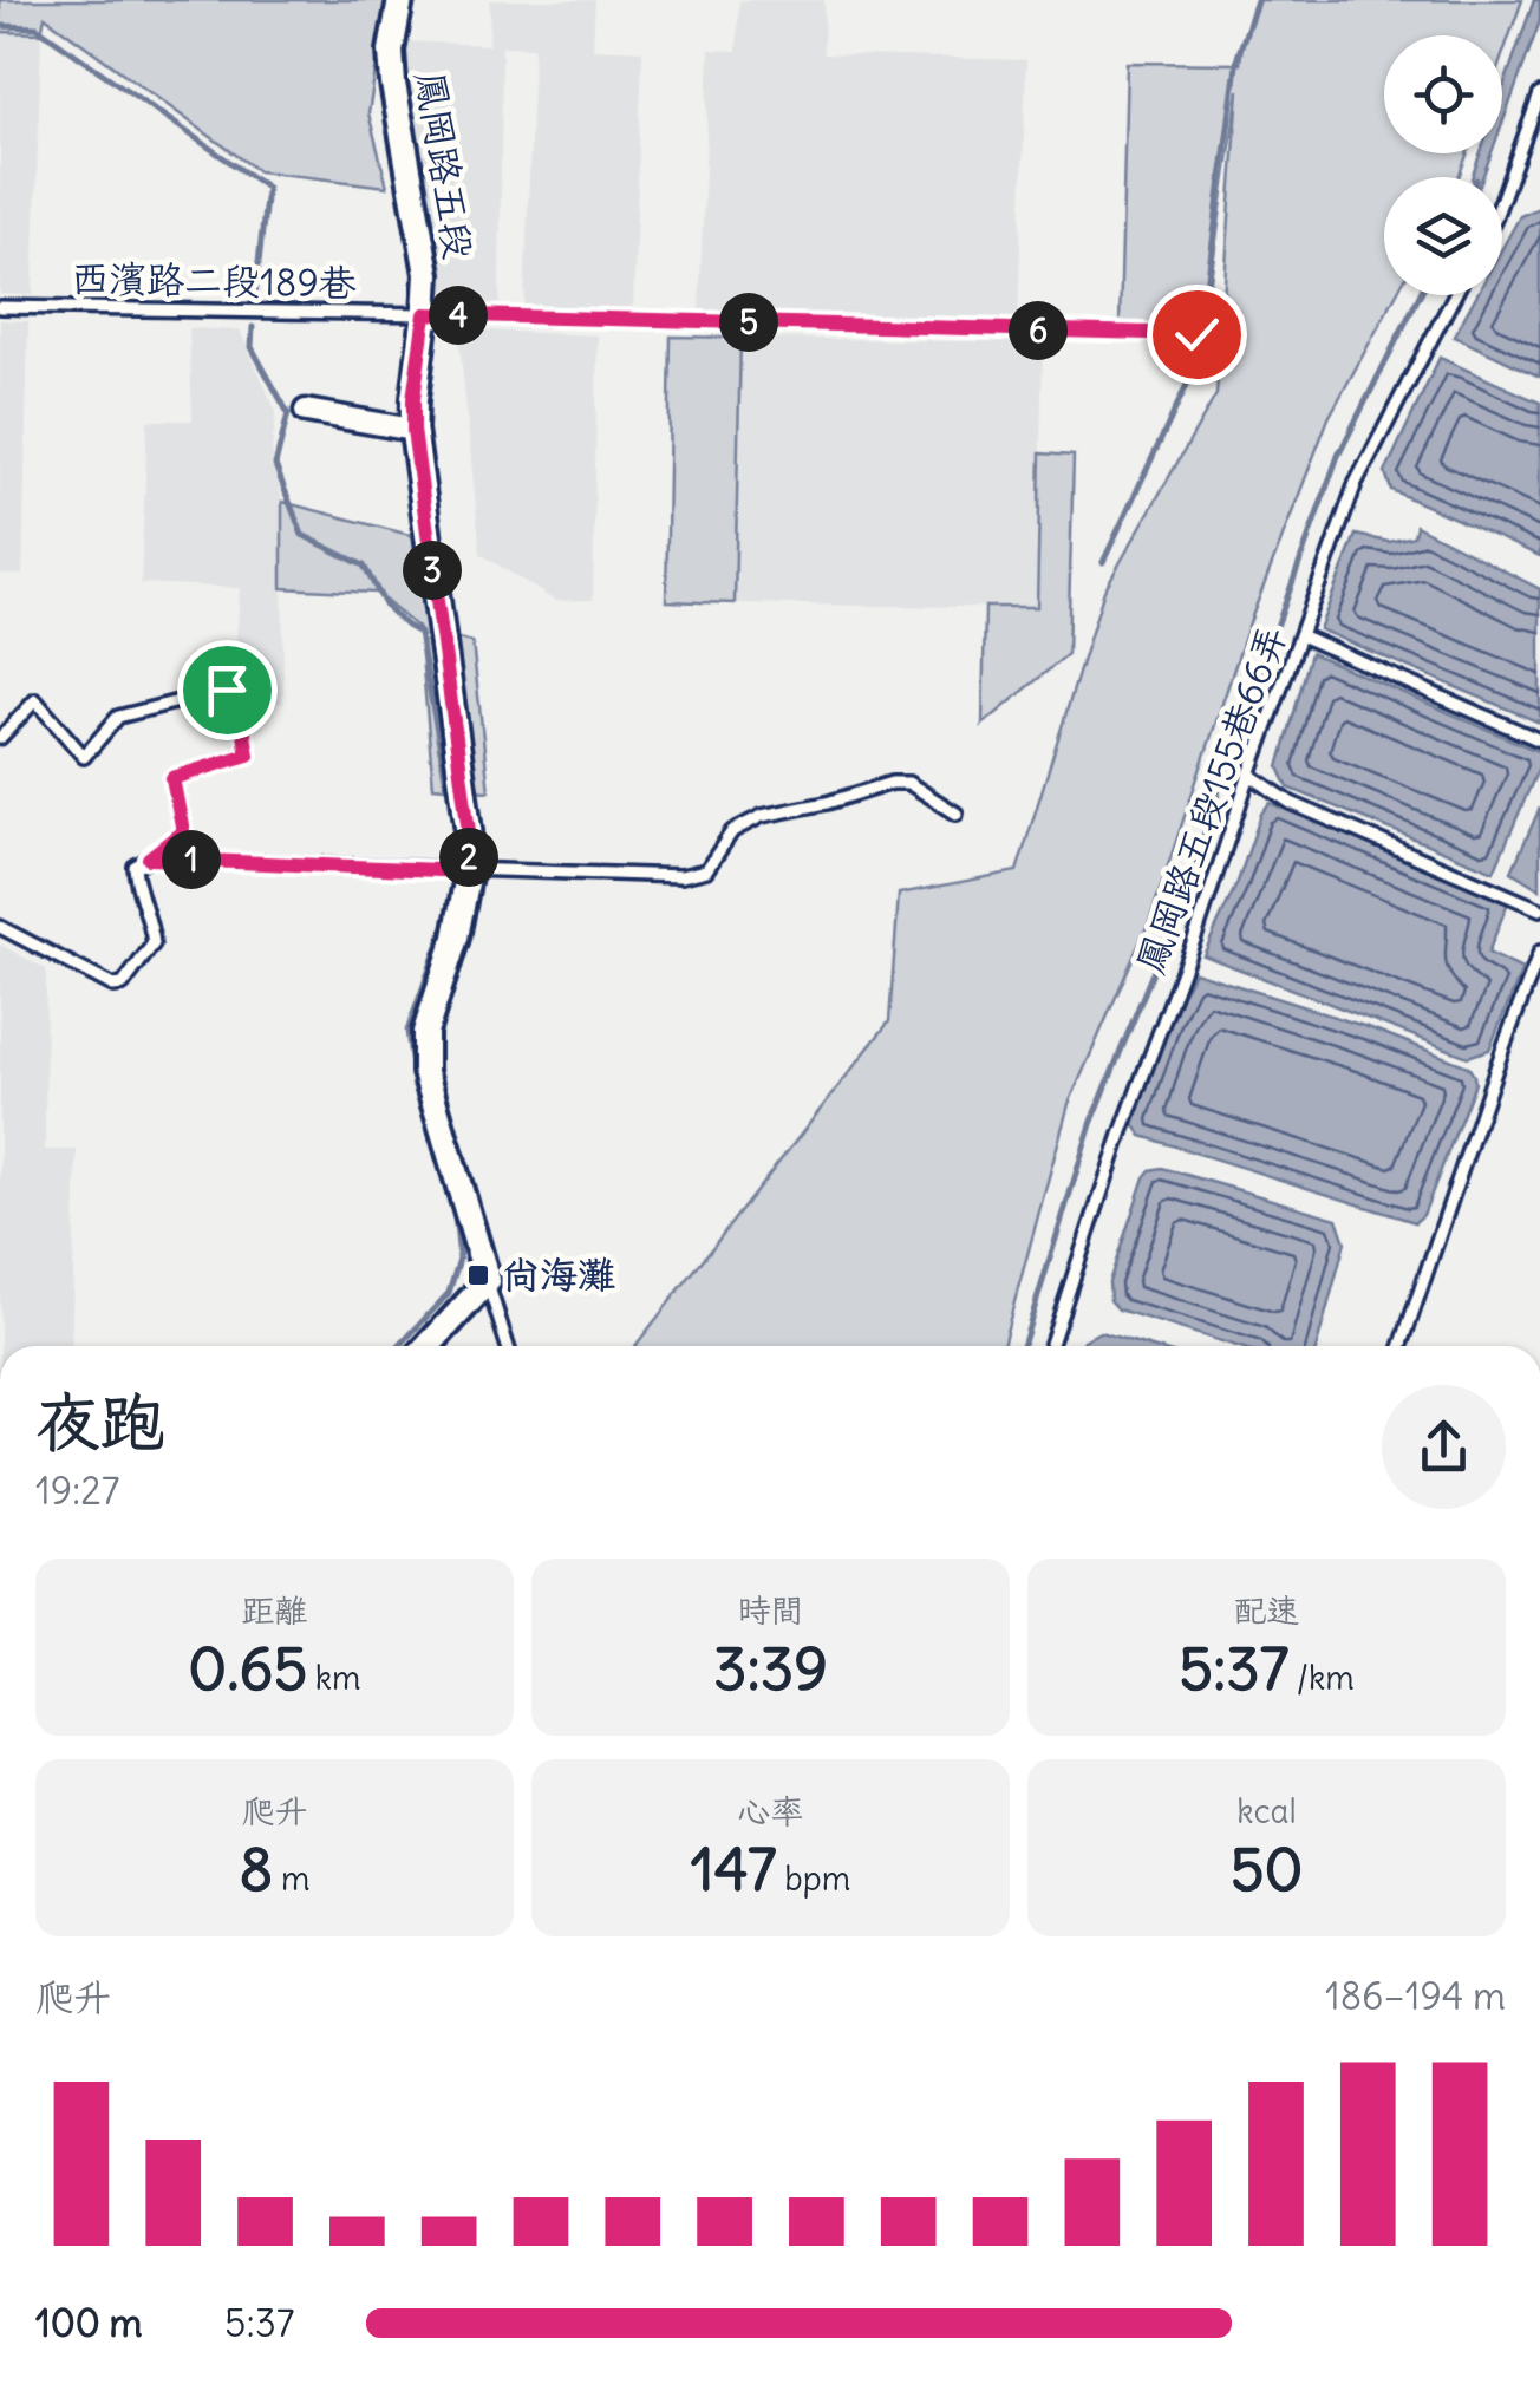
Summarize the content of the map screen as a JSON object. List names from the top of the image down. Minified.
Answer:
{"streets":{"street":["鳳岡路五段"],"lane":["西濱路二段189巷","鳳岡路五段155巷66弄"]},"crossings":[["鳳岡路五段","西濱路二段189巷"]],"places":{"transit":["尚海灘"]},"page":{"pins":["4","5","6","3","2","1"],"heading":["夜跑","19:27"],"stats":[["距離","0.65 km"],["時間","3:39"],["配速","5:37 /km"],["爬升","8 m"],["心率","147 bpm"],["kcal","50"]],"chart":["爬升","186–194 m"],"list":[{"name":"100 m","note":"5:37"}]}}
